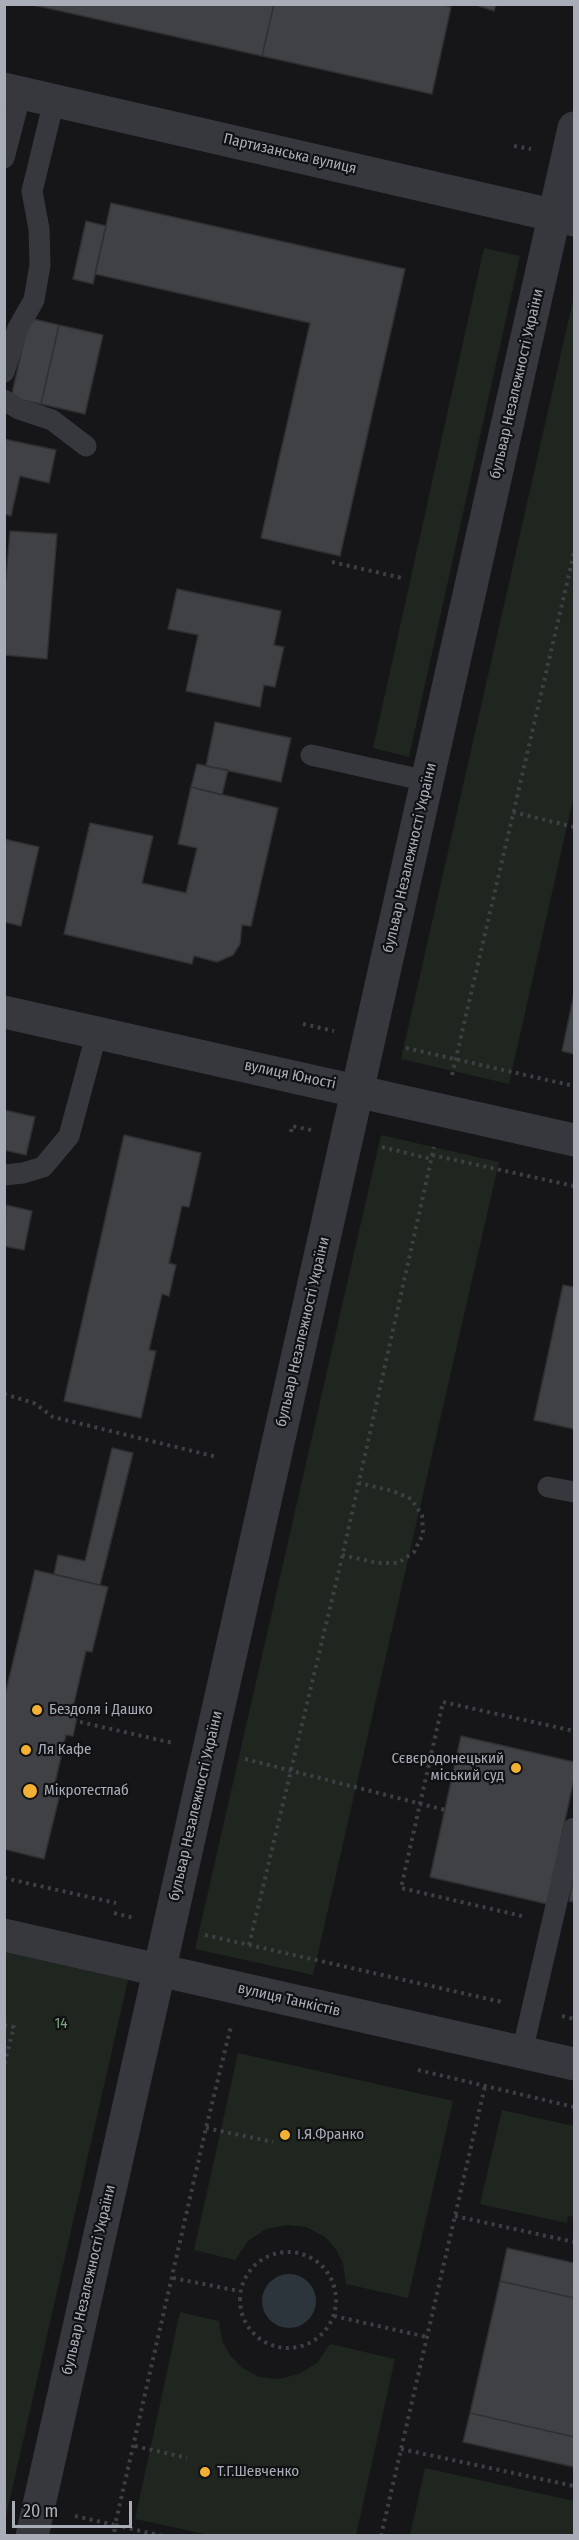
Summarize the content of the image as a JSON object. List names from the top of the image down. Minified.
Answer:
{"streets":{"street":["Партизанська вулиця","бульвар Незалежності України","вулиця Юності","вулиця Танкістів"]},"crossings":[["Партизанська вулиця","бульвар Незалежності України"],["бульвар Незалежності України","вулиця Юності"],["бульвар Незалежності України","вулиця Танкістів"]],"parks":["14"],"places":["Бездоля і Дашко","Ля Кафе","Сєвєродонецький міський суд","Мікротестлаб","І.Я.Франко","Т.Г.Шевченко"],"scale_bar":"20 m"}
